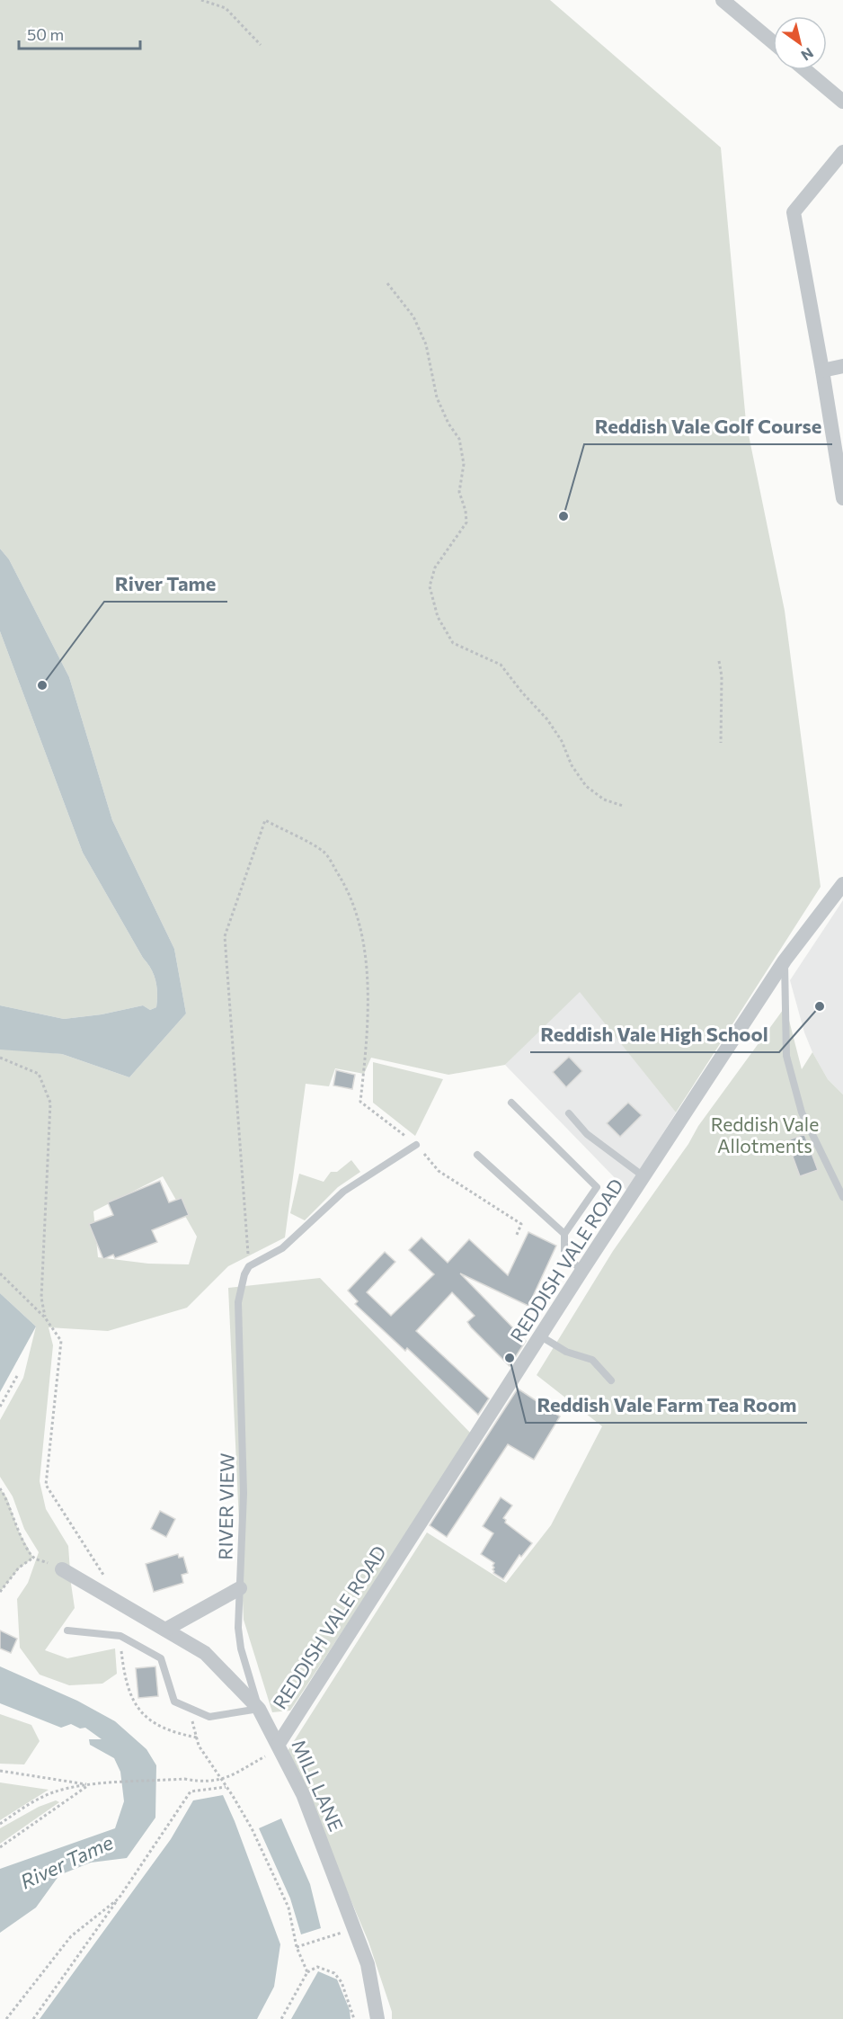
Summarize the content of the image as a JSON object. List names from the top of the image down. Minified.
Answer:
{"streets":{"street":["REDDISH VALE ROAD","MILL LANE"],"lane":["RIVER VIEW"]},"crossings":[["REDDISH VALE ROAD","MILL LANE"],["RIVER VIEW","MILL LANE"]],"water":["River Tame"],"parks":["Reddish Vale Allotments"],"places":["Reddish Vale Golf Course","River Tame","Reddish Vale High School","Reddish Vale Farm Tea Room"],"scale_bar":"50 m","north":"bottom right"}
